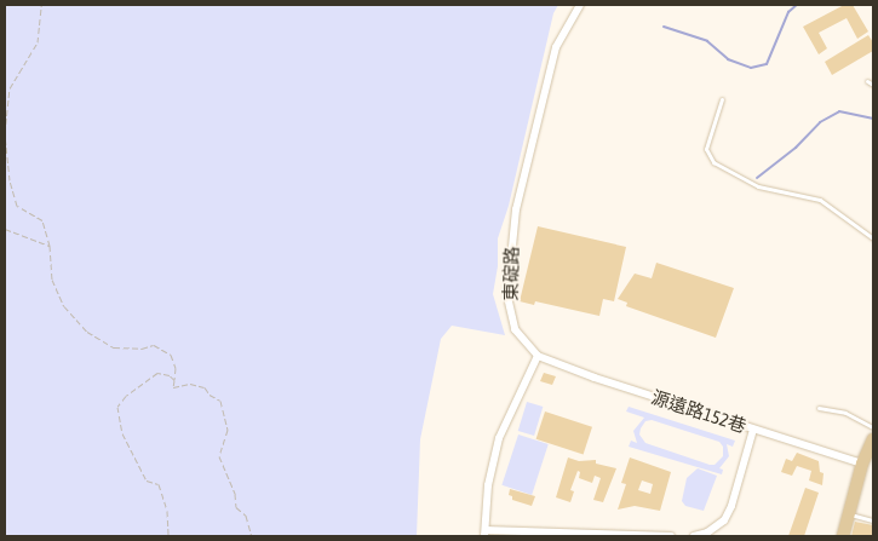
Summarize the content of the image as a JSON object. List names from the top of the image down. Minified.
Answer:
{"streets":{"street":["東碇路","源遠路152巷"]},"crossings":[["東碇路","源遠路152巷"]]}
